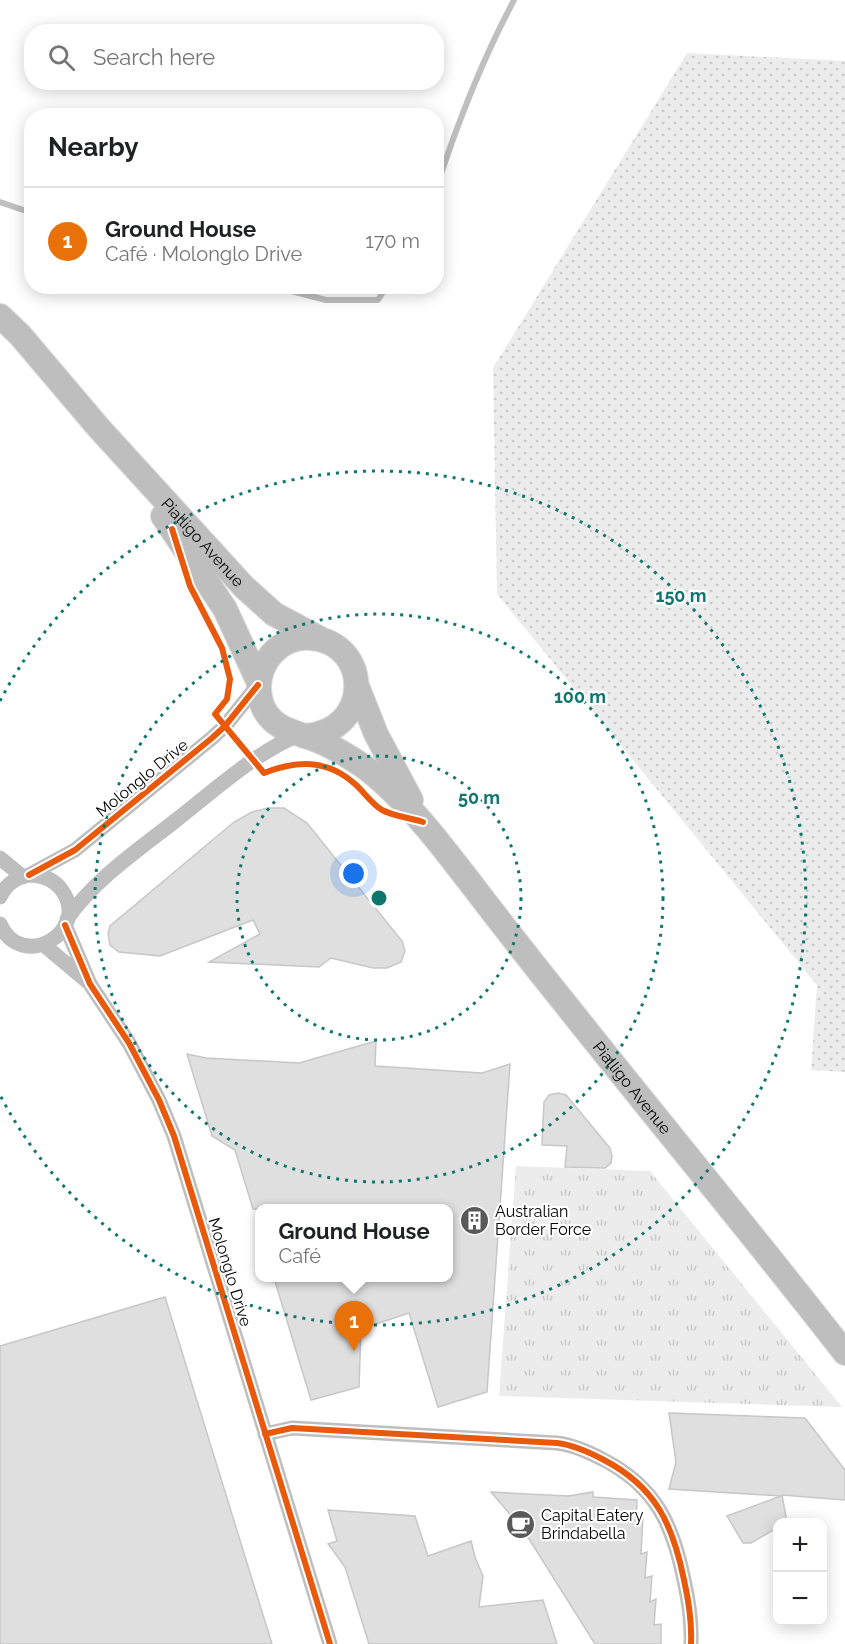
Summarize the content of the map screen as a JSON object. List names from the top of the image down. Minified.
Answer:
{"streets":{"main road":["Pialligo Avenue"],"street":["Molonglo Drive"]},"crossings":[["Pialligo Avenue","Molonglo Drive"]],"places":{"building":["Australian Border Force"],"cafe":["Capital Eatery Brindabella"]},"page":{"search":"Search here","heading":"Nearby","list":[{"mark":"1","name":"Ground House","note":"Café · Molonglo Drive","value":"170 m"}],"popup":["Ground House","Café"],"pins":"1","map_buttons":["+","−"]},"rings":["150 m","100 m","50 m"]}
